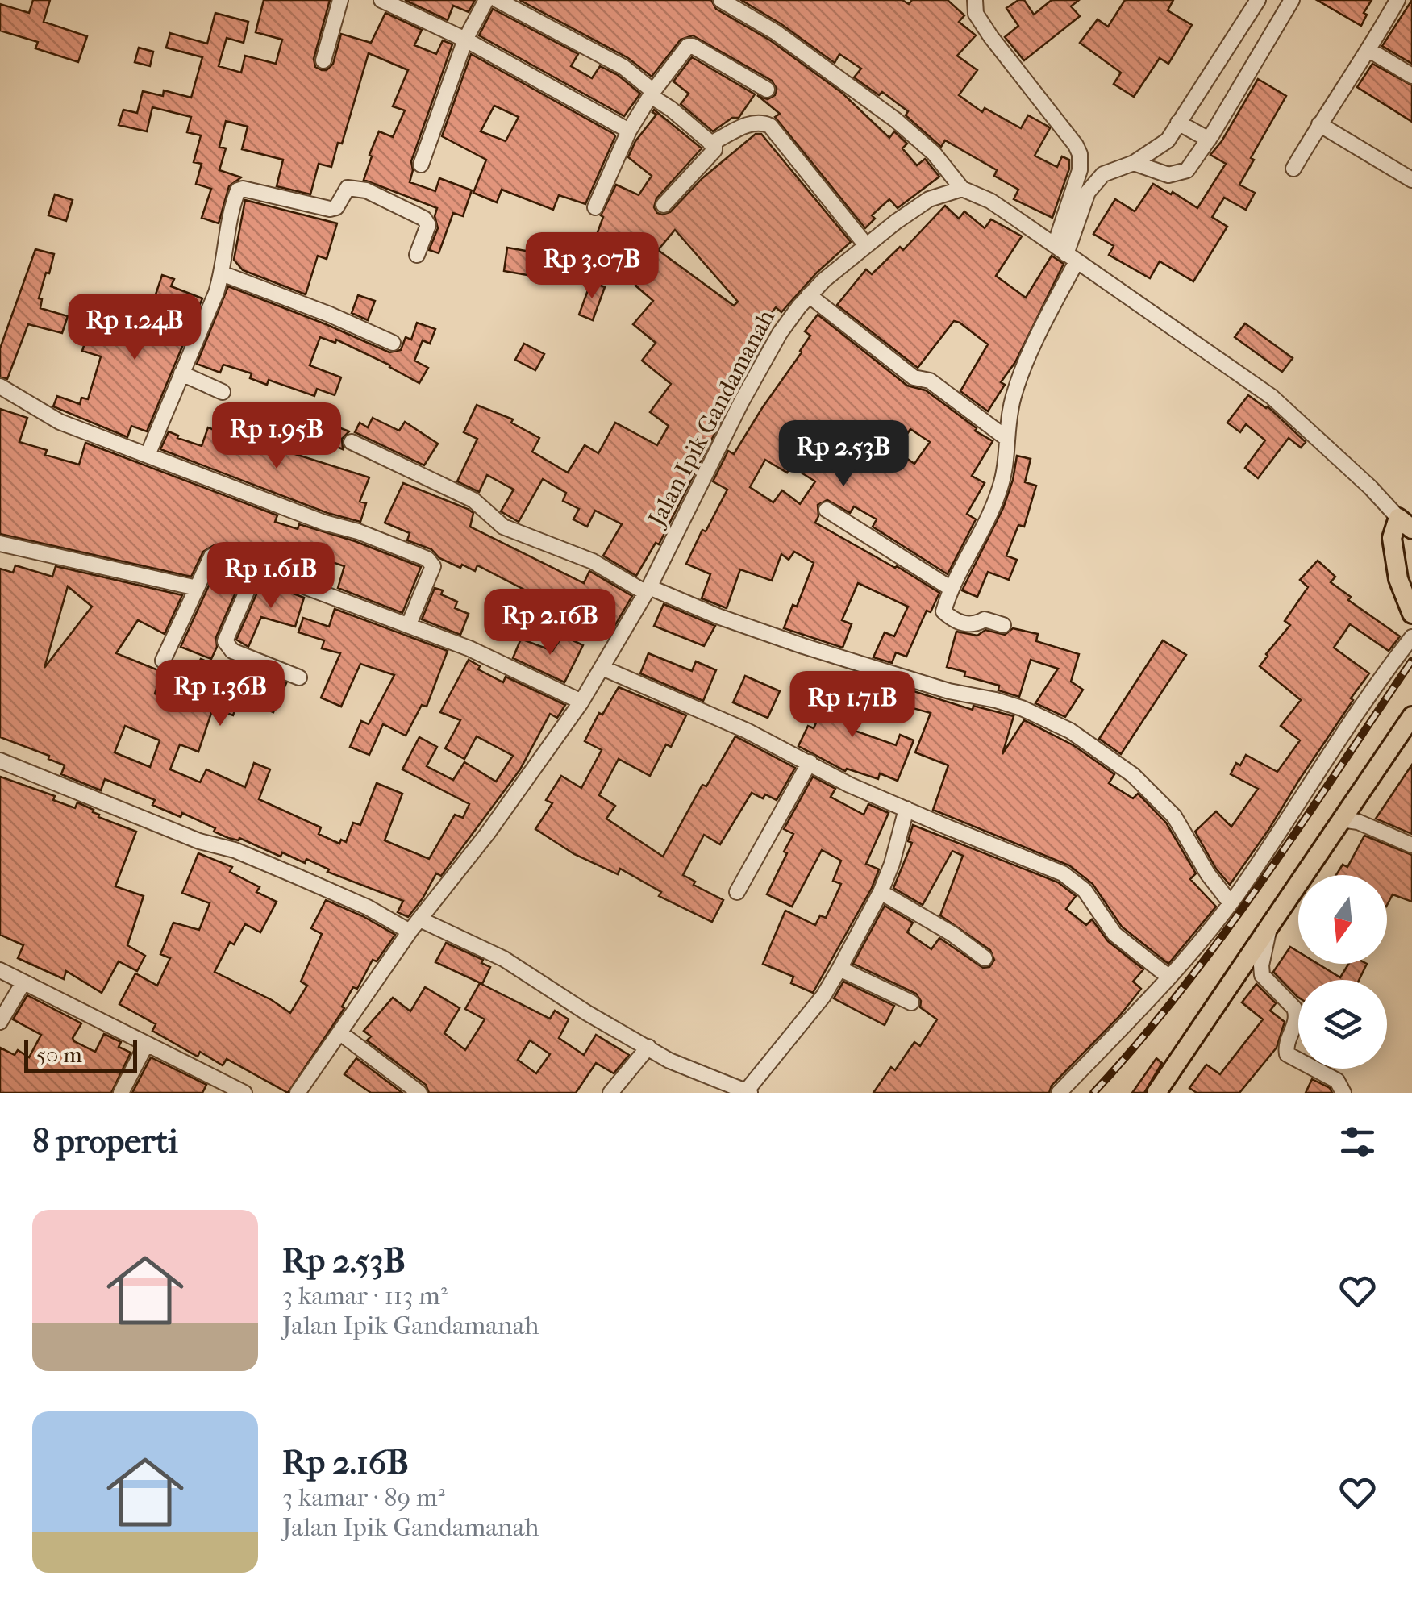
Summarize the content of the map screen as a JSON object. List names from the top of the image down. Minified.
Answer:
{"streets":{"street":["Jalan Ipik Gandamanah"]},"scale_bar":"50 m","north":"bottom","page":{"price":["Rp 3.07B","Rp 1.24B","Rp 1.95B","Rp 2.53B","Rp 1.61B","Rp 2.16B","Rp 1.36B","Rp 1.71B"],"scale":"50 m","heading":"8 properti","list":[{"name":"Rp 2.53B","note":"3 kamar · 113 m² · Jalan Ipik Gandamanah"},{"name":"Rp 2.16B","note":"3 kamar · 89 m² · Jalan Ipik Gandamanah"}]}}
